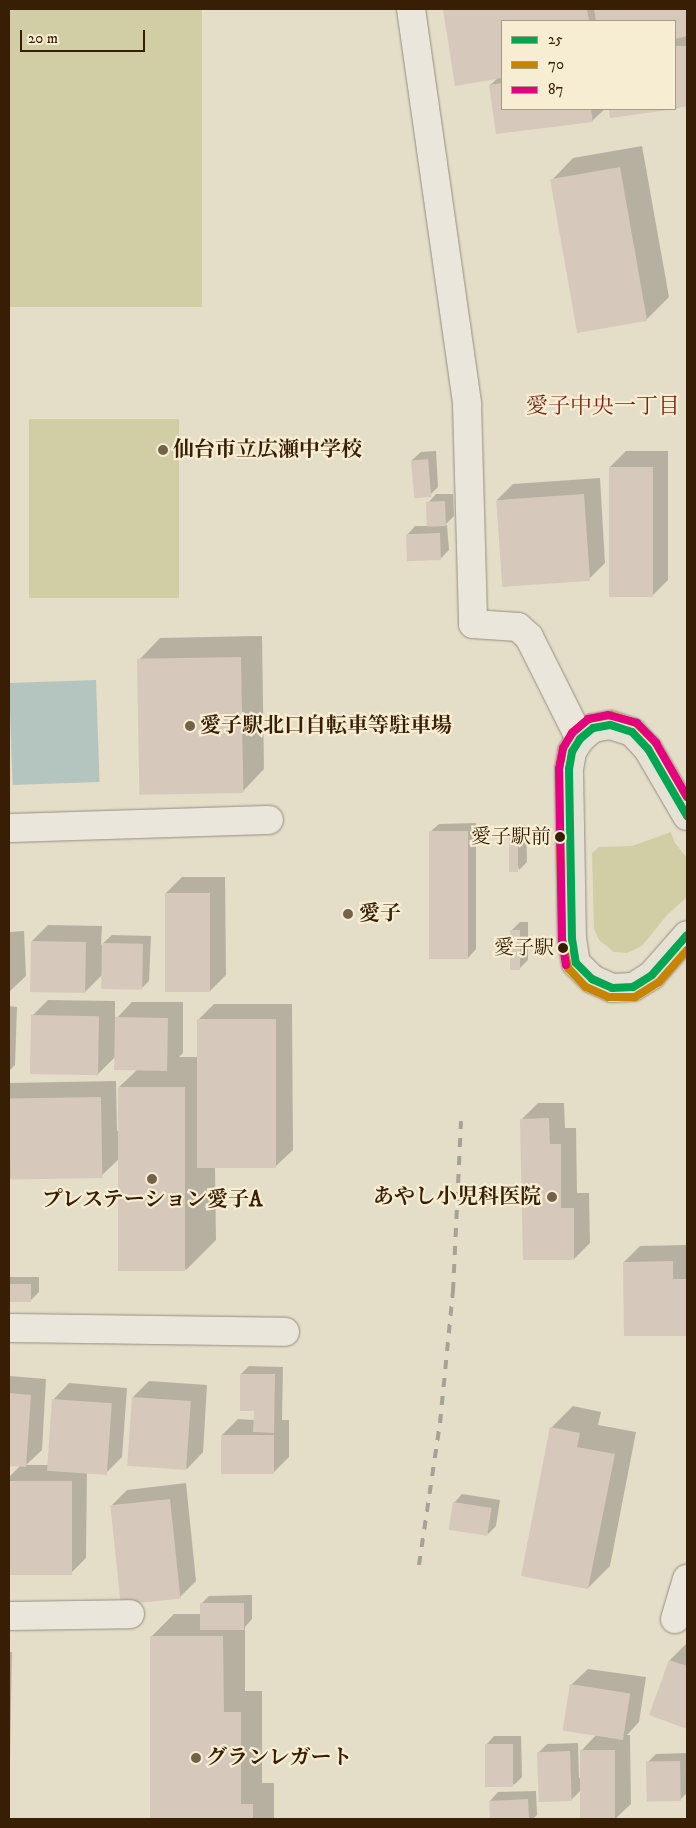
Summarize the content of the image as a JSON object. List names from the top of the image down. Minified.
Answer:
{"districts":["愛子中央一丁目"],"places":["仙台市立広瀬中学校","愛子駅北口自転車等駐車場","愛子駅前","愛子","愛子駅","プレステーション愛子A","あやし小児科医院","グランレガート"],"lines":["transit line 70","transit line 87","transit line 25"],"legend":["25","70","87"],"scale_bar":"20 m"}
